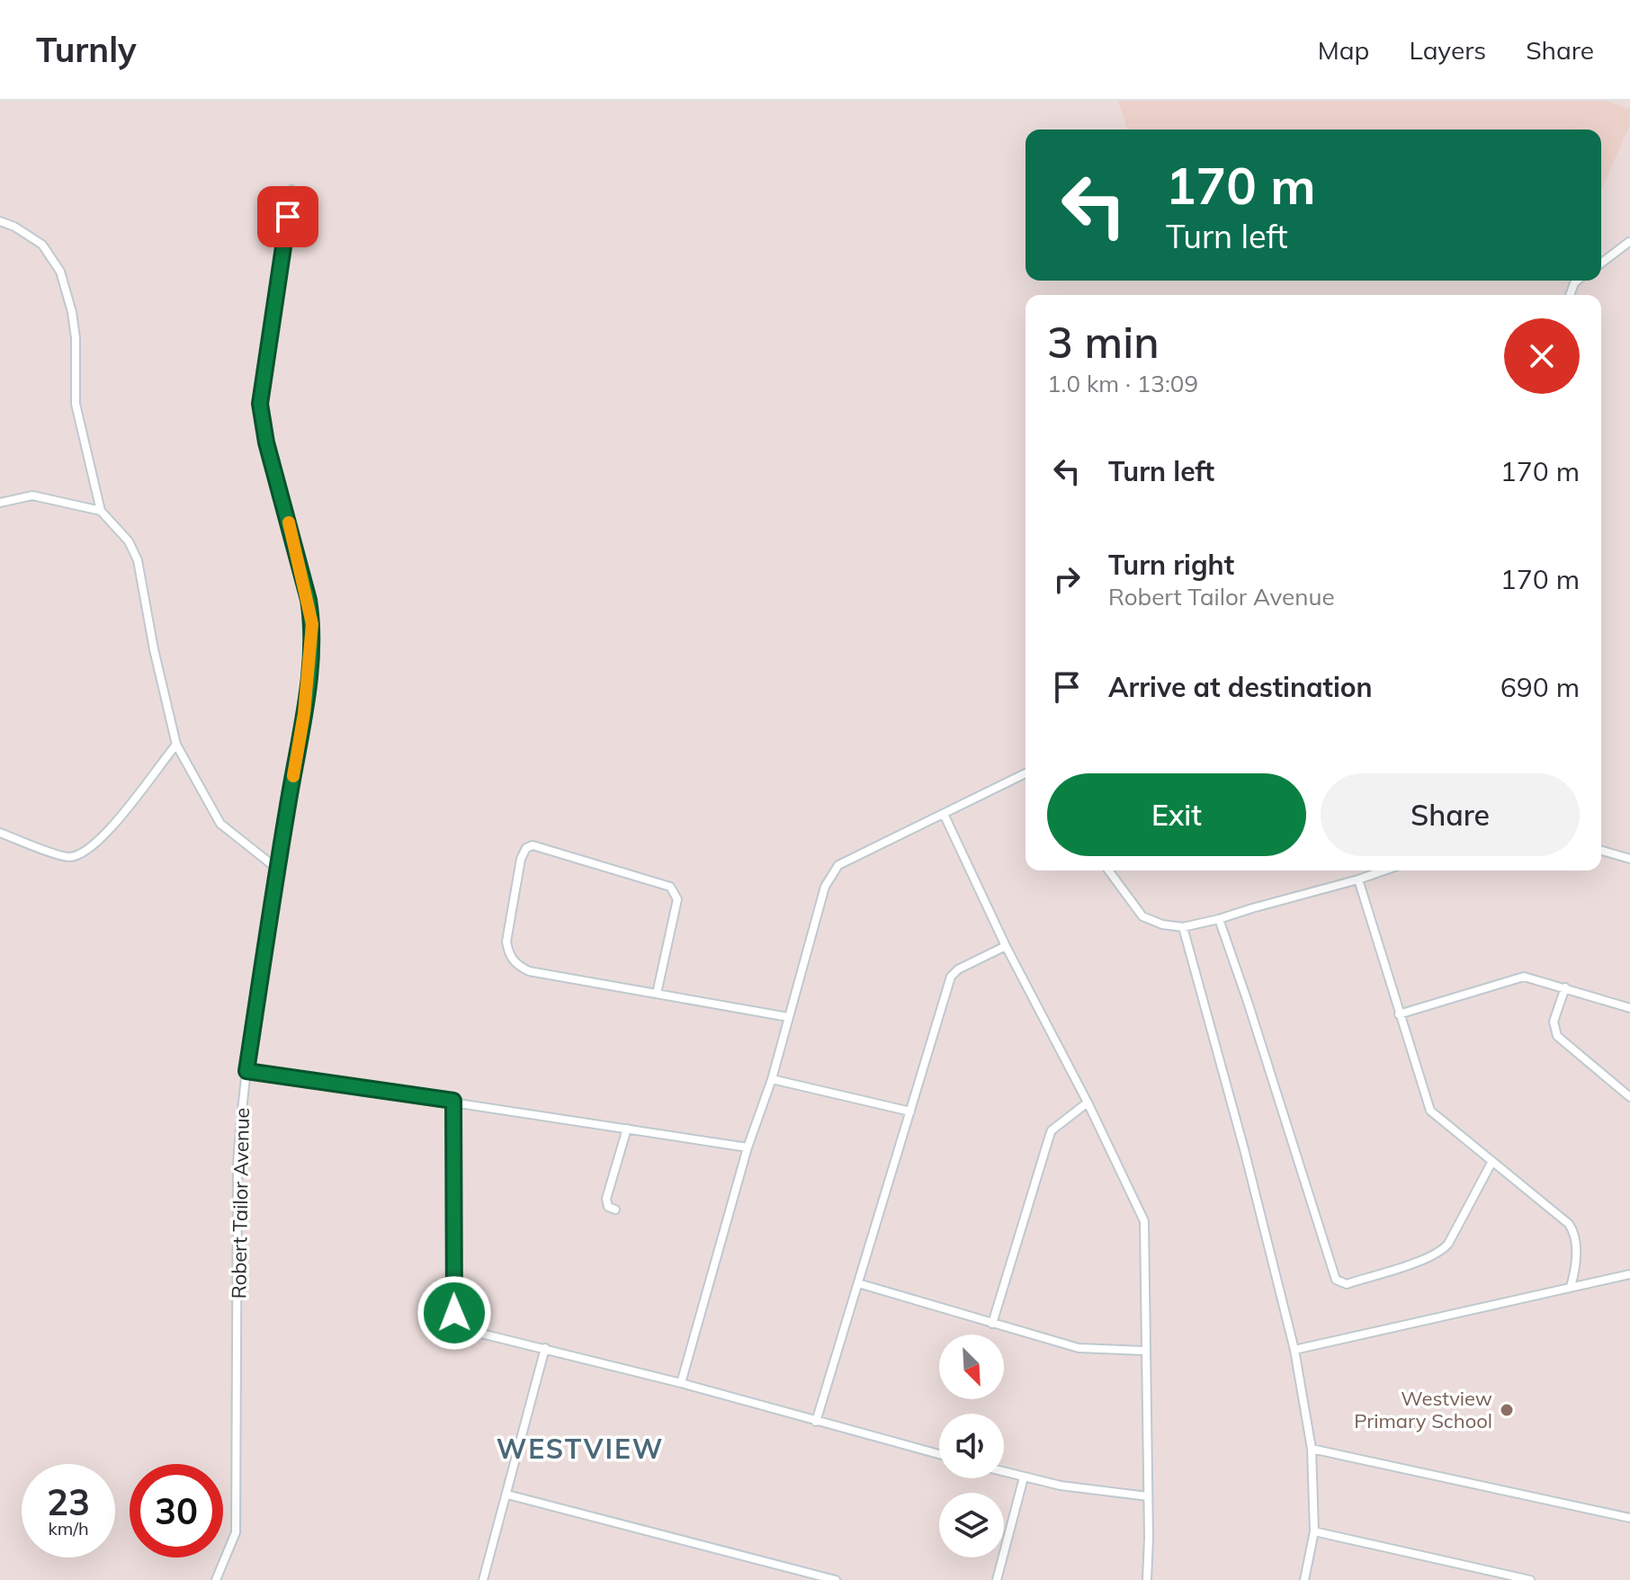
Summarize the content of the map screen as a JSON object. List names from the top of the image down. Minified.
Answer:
{"streets":{"street":["Robert Tailor Avenue"]},"districts":["WESTVIEW"],"places":["Westview Primary School"],"north":"bottom right","page":{"header":"Turnly","nav":["Map","Layers","Share"],"turn":["170 m","Turn left"],"heading":["3 min","1.0 km · 13:09"],"list":[{"name":"Turn left","value":"170 m"},{"name":"Turn right","note":"Robert Tailor Avenue","value":"170 m"},{"name":"Arrive at destination","value":"690 m"}],"buttons":["Exit","Share"],"speed":"23 km/h","limit":"30"}}
